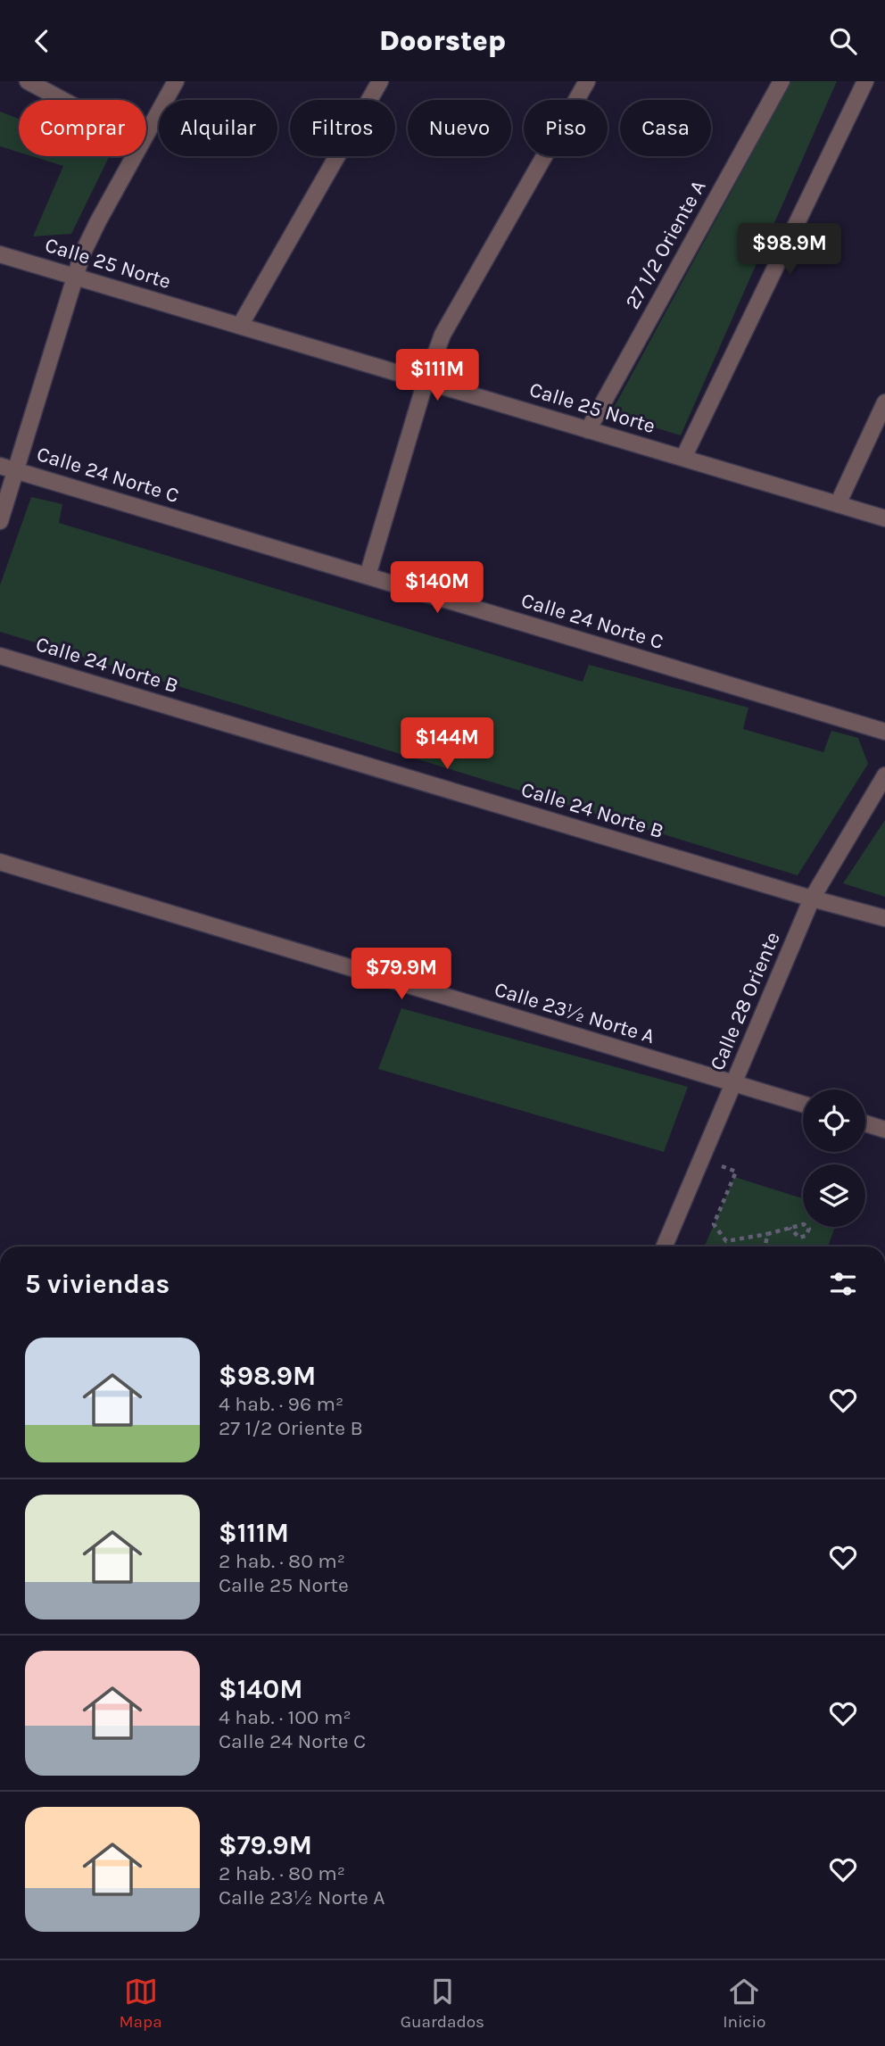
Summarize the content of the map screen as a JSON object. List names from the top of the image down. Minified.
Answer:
{"streets":{"street":["27 1/2 Oriente A","Calle 25 Norte","Calle 24 Norte C","Calle 24 Norte B","Calle 28 Oriente","Calle 23½ Norte A"]},"crossings":[["27 1/2 Oriente A","Calle 25 Norte"],["Calle 24 Norte B","Calle 28 Oriente"],["Calle 28 Oriente","Calle 23½ Norte A"]],"page":{"header":"Doorstep","chip":["Comprar","Alquilar","Filtros","Nuevo","Piso","Casa"],"price":["$98.9M","$111M","$140M","$144M","$79.9M"],"heading":"5 viviendas","list":[{"name":"$98.9M","note":"4 hab. · 96 m² · 27 1/2 Oriente B"},{"name":"$111M","note":"2 hab. · 80 m² · Calle 25 Norte"},{"name":"$140M","note":"4 hab. · 100 m² · Calle 24 Norte C"},{"name":"$79.9M","note":"2 hab. · 80 m² · Calle 23½ Norte A"}],"tabs":["Mapa","Guardados","Inicio"]}}
